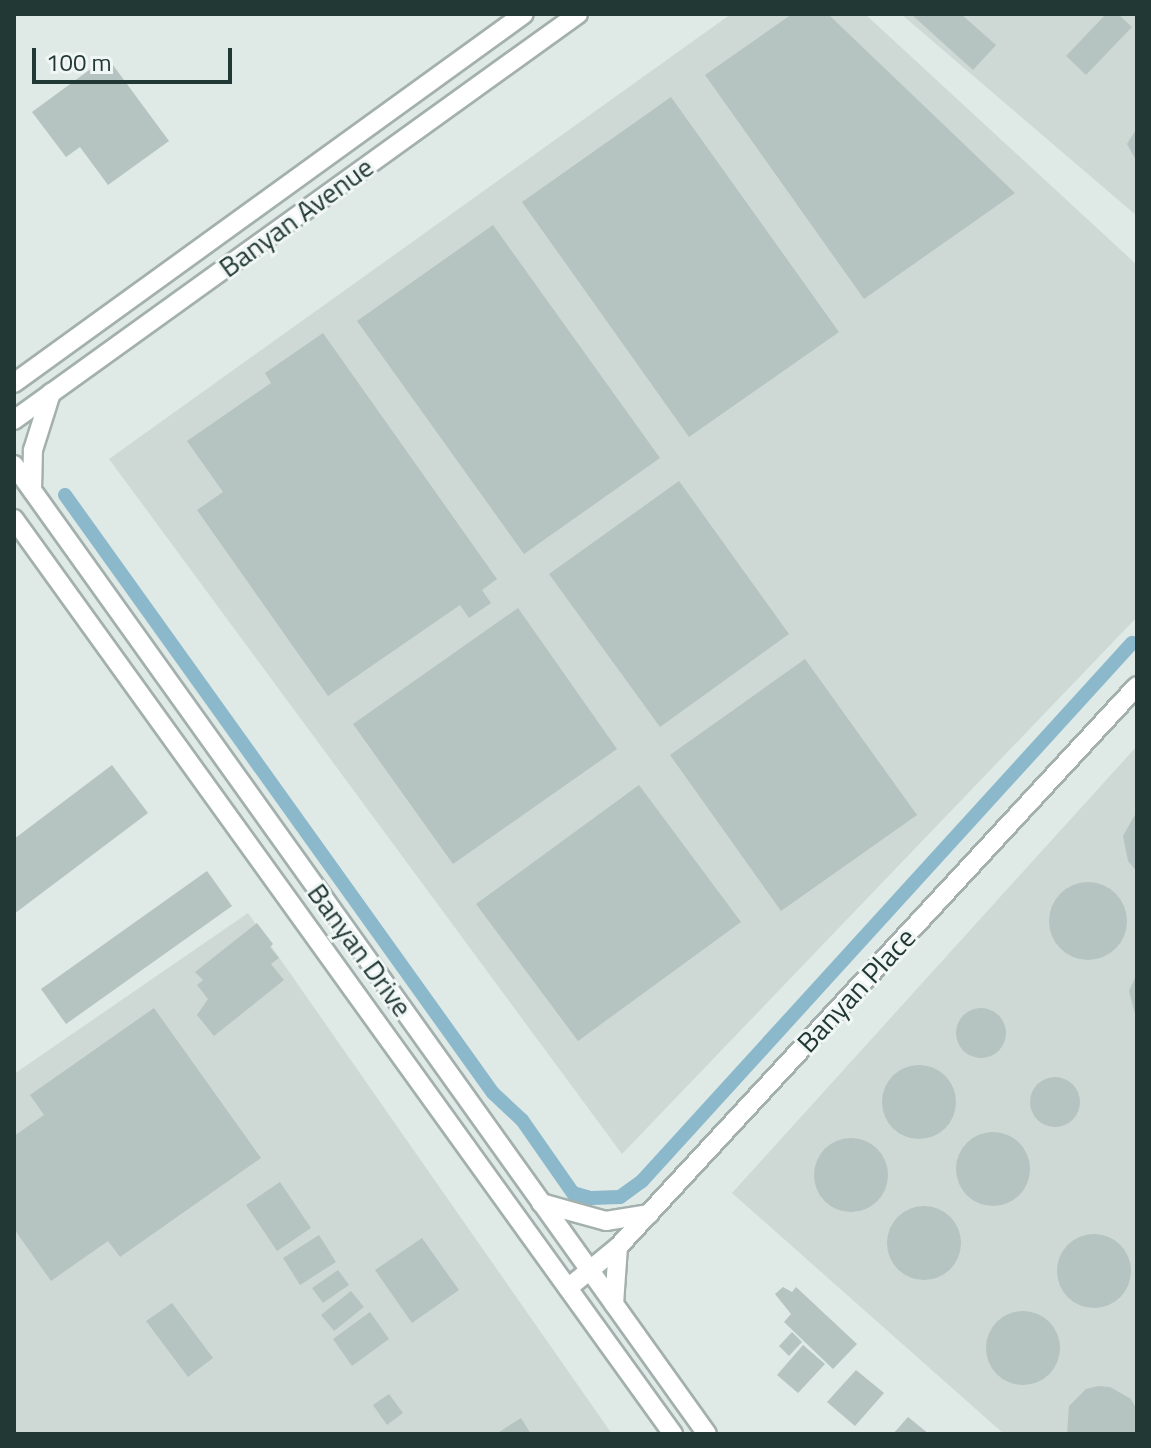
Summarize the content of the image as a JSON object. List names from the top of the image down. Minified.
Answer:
{"streets":{"street":["Banyan Avenue","Banyan Drive","Banyan Place"]},"crossings":[["Banyan Drive","Banyan Place"]],"scale_bar":"100 m"}
